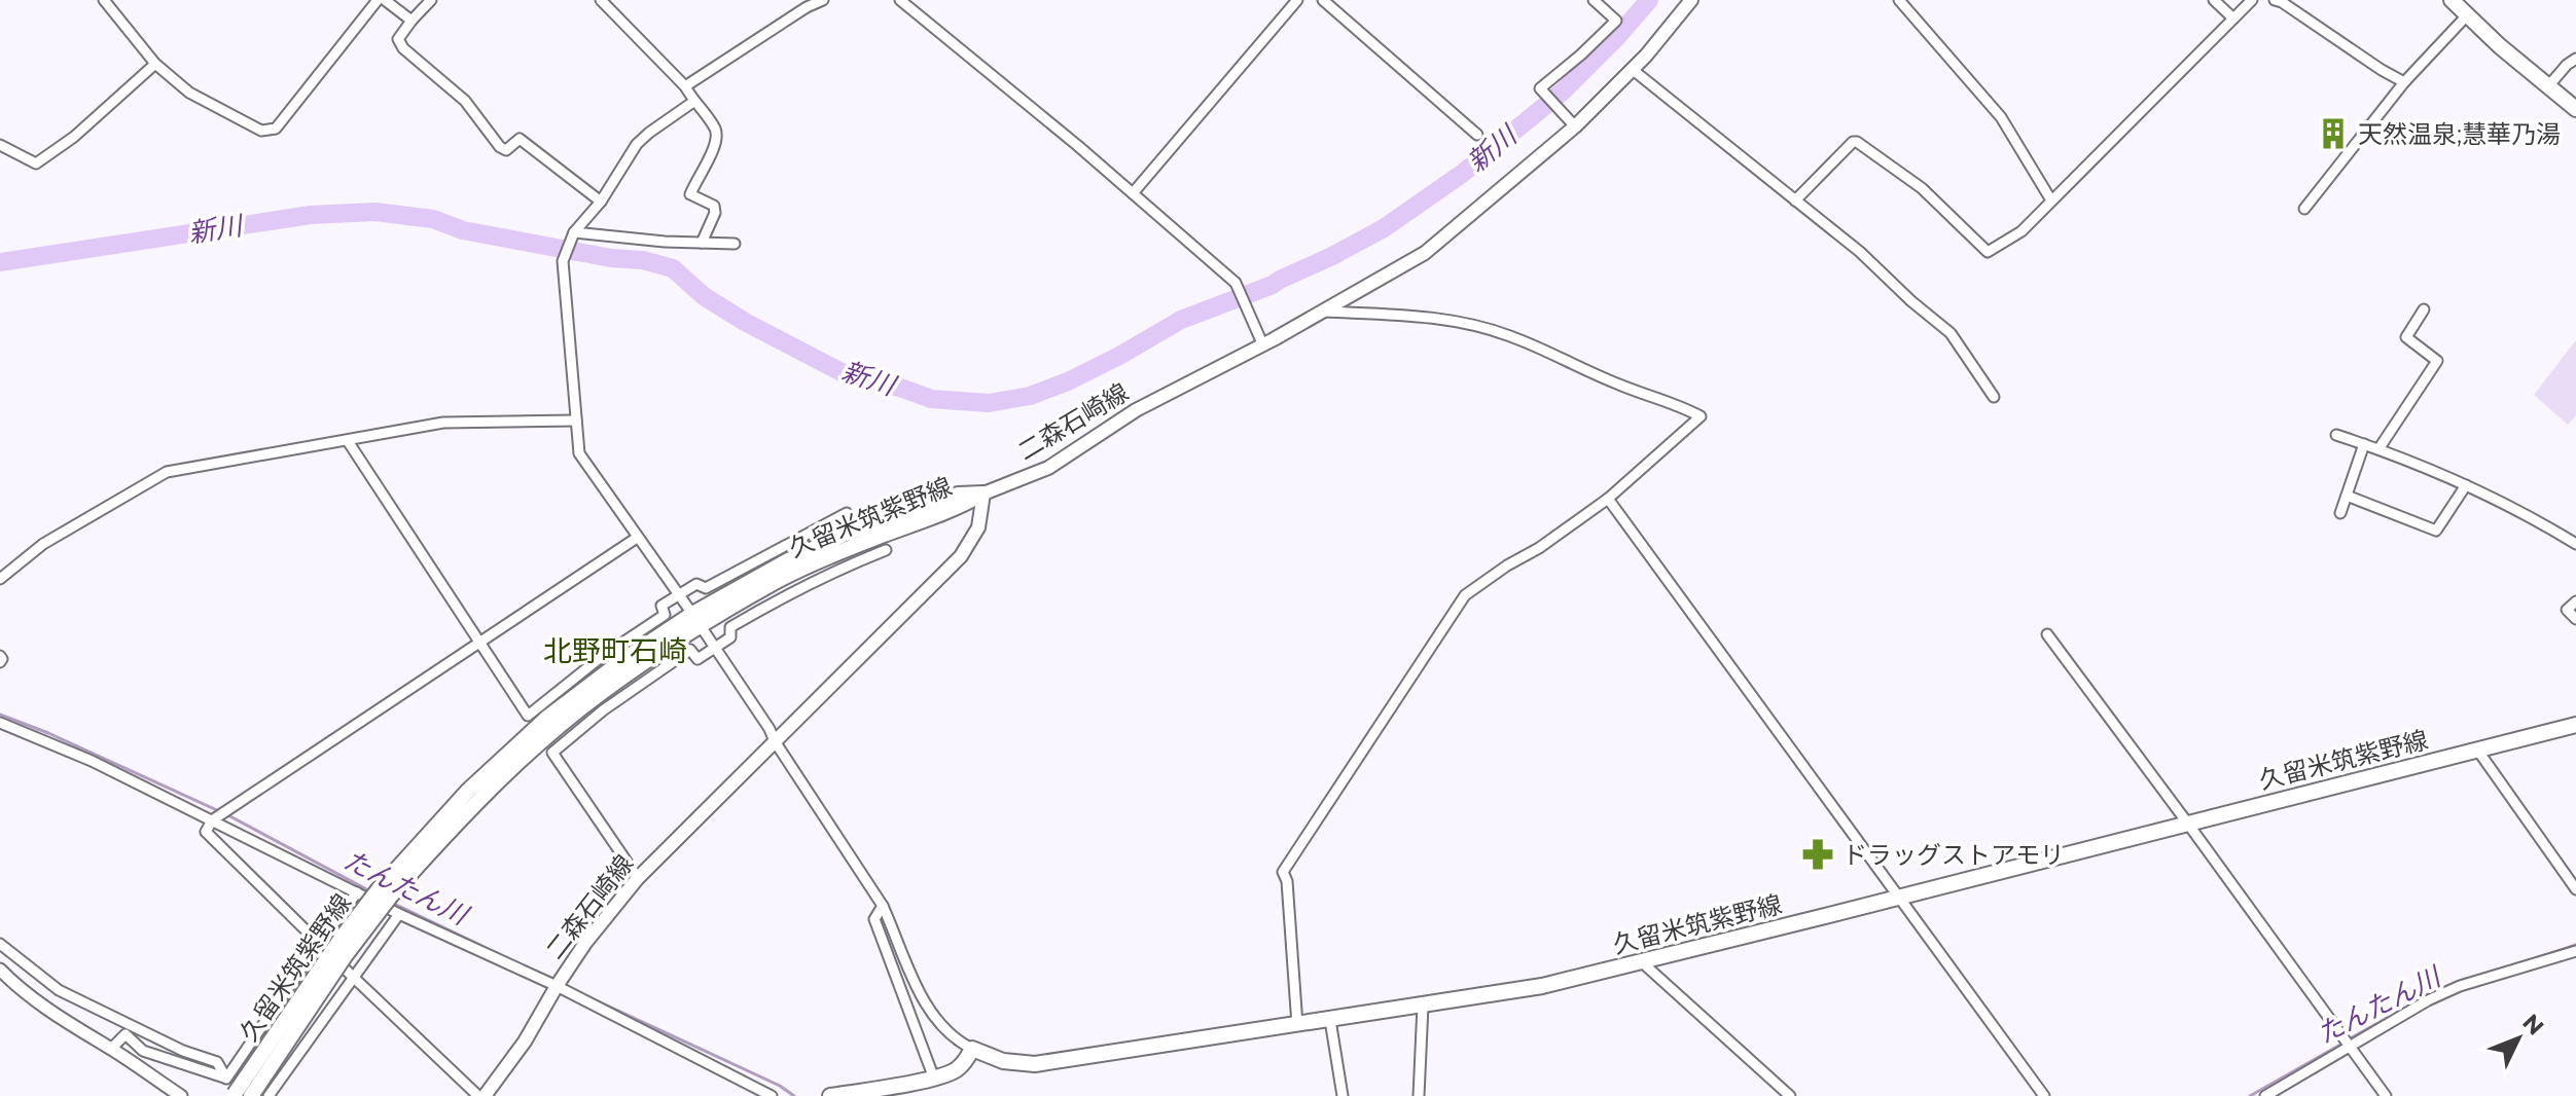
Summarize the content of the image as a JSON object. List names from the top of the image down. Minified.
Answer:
{"streets":{"main road":["二森石崎線","久留米筑紫野線"]},"crossings":[["二森石崎線","久留米筑紫野線"]],"districts":["北野町石崎"],"water":["新川","たんたん川"],"places":{"building":["天然温泉;慧華乃湯"],"pharmacy":["ドラッグストアモリ"]},"north":"top right"}
